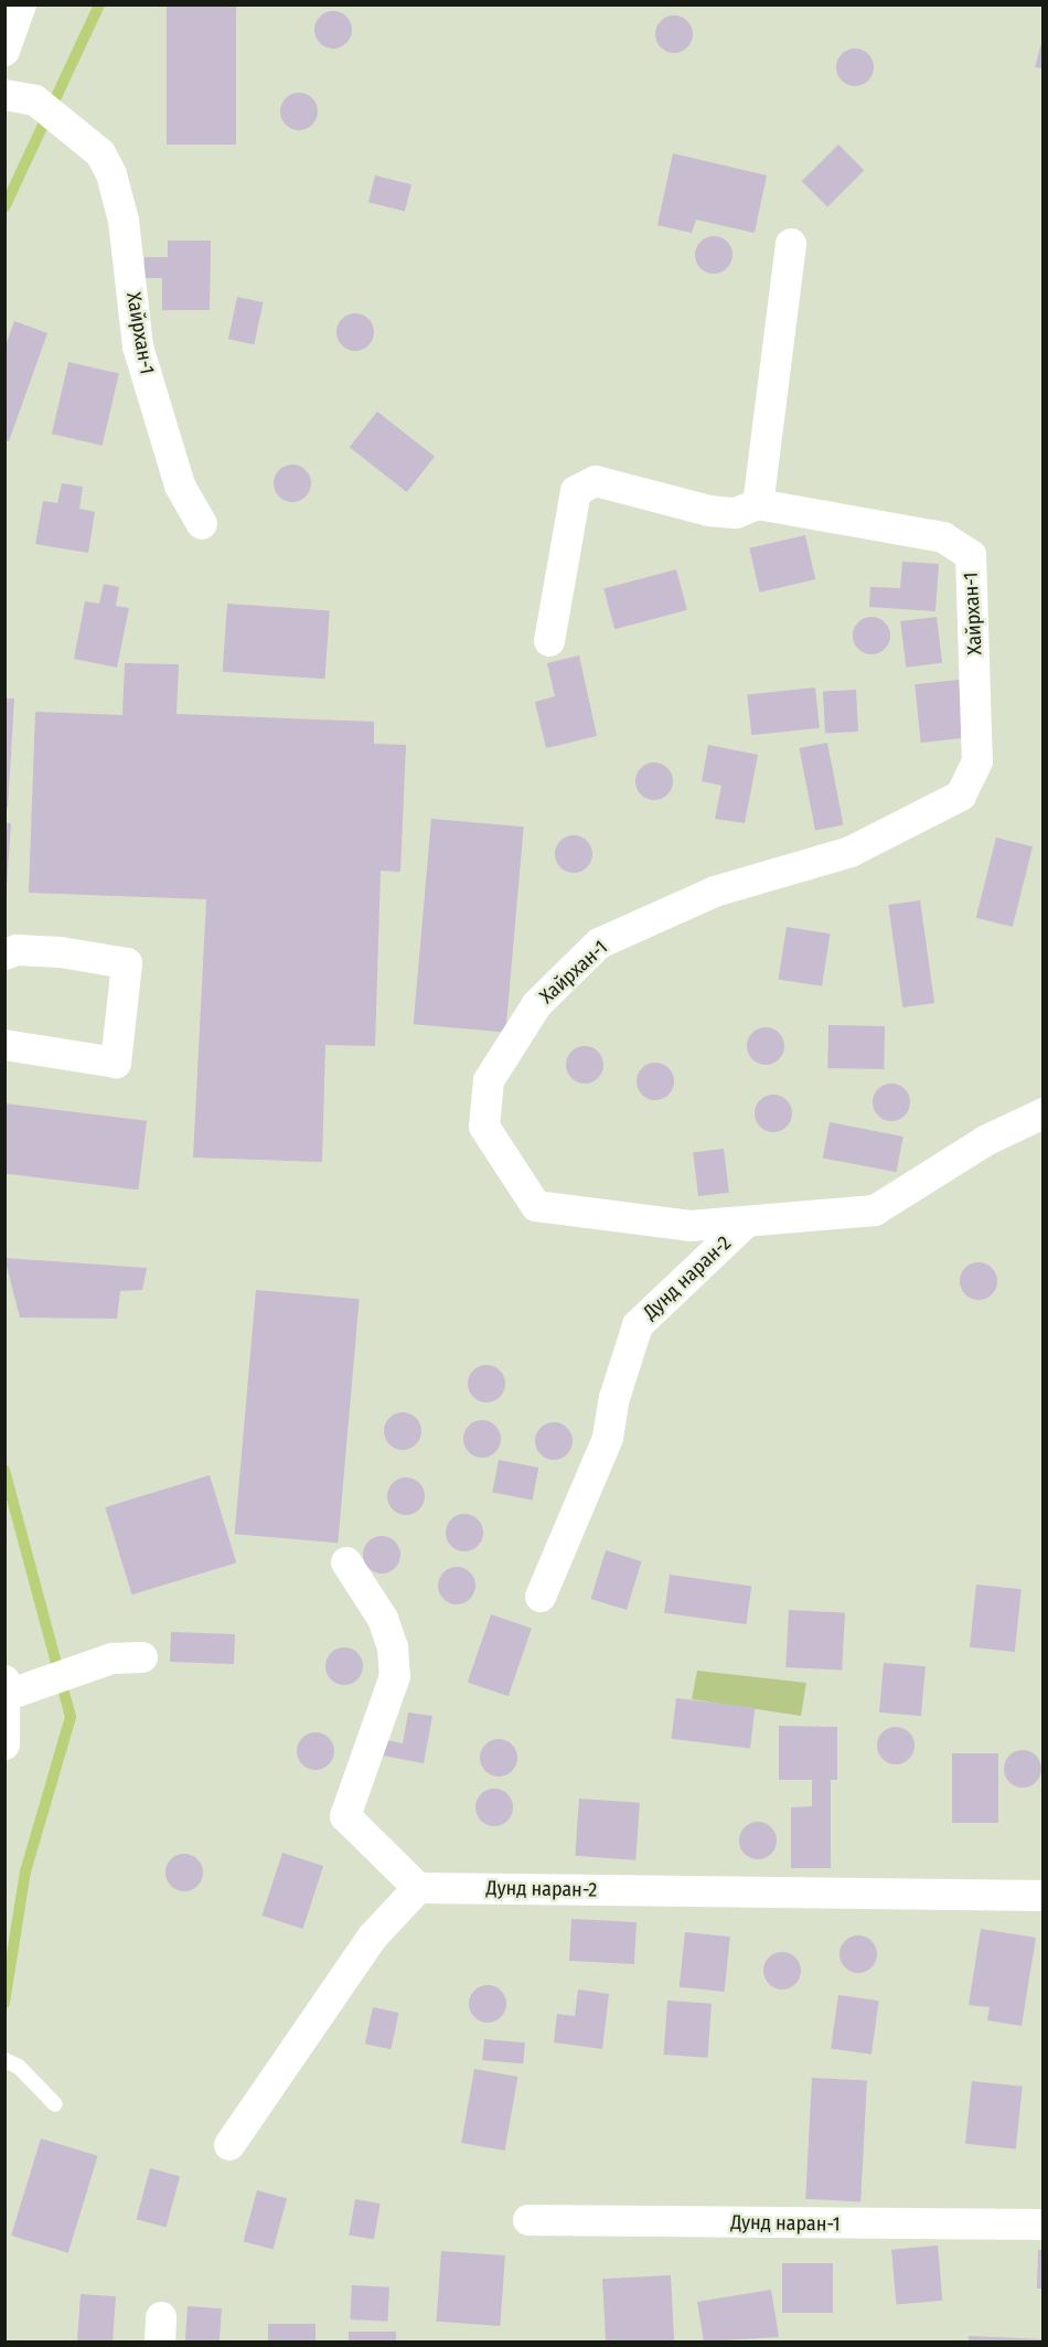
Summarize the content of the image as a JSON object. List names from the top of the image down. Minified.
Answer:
{"streets":{"street":["Хайрхан-1","Дунд наран-2","Дунд наран-1"]},"crossings":[["Хайрхан-1","Дунд наран-2"]]}
